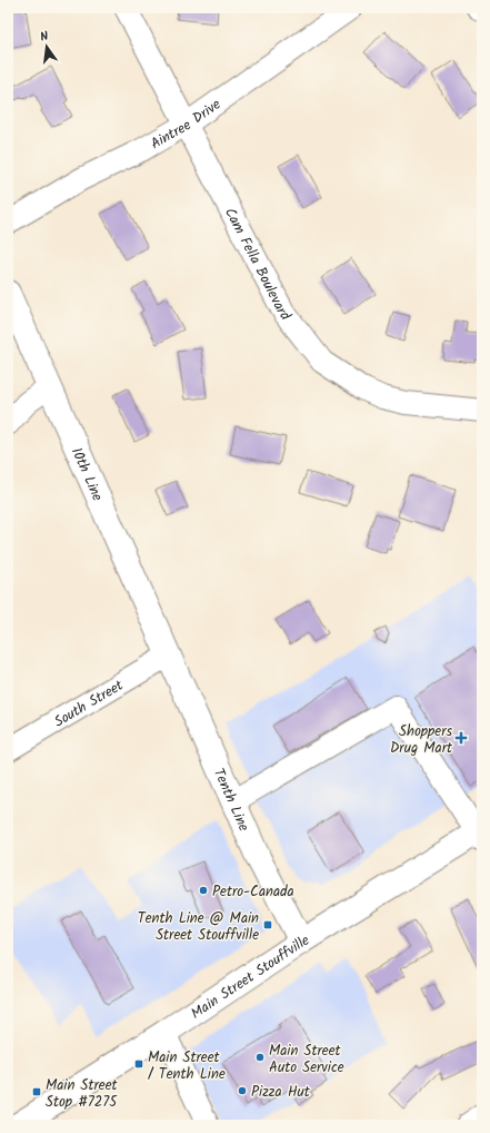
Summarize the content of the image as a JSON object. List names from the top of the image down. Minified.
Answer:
{"streets":{"main road":["10th Line","Tenth Line","Main Street Stouffville"],"street":["Aintree Drive","Cam Fella Boulevard","South Street"]},"crossings":[["Aintree Drive","Cam Fella Boulevard"],["10th Line","South Street"],["10th Line","Tenth Line"],["South Street","Tenth Line"],["Tenth Line","Main Street Stouffville"]],"places":{"health":["Shoppers Drug Mart"],"other":["Petro-Canada","Main Street Auto Service","Pizza Hut"],"transit":["Tenth Line @ Main Street Stouffville","Main Street / Tenth Line","Main Street Stop #7275"]},"north":"top"}
